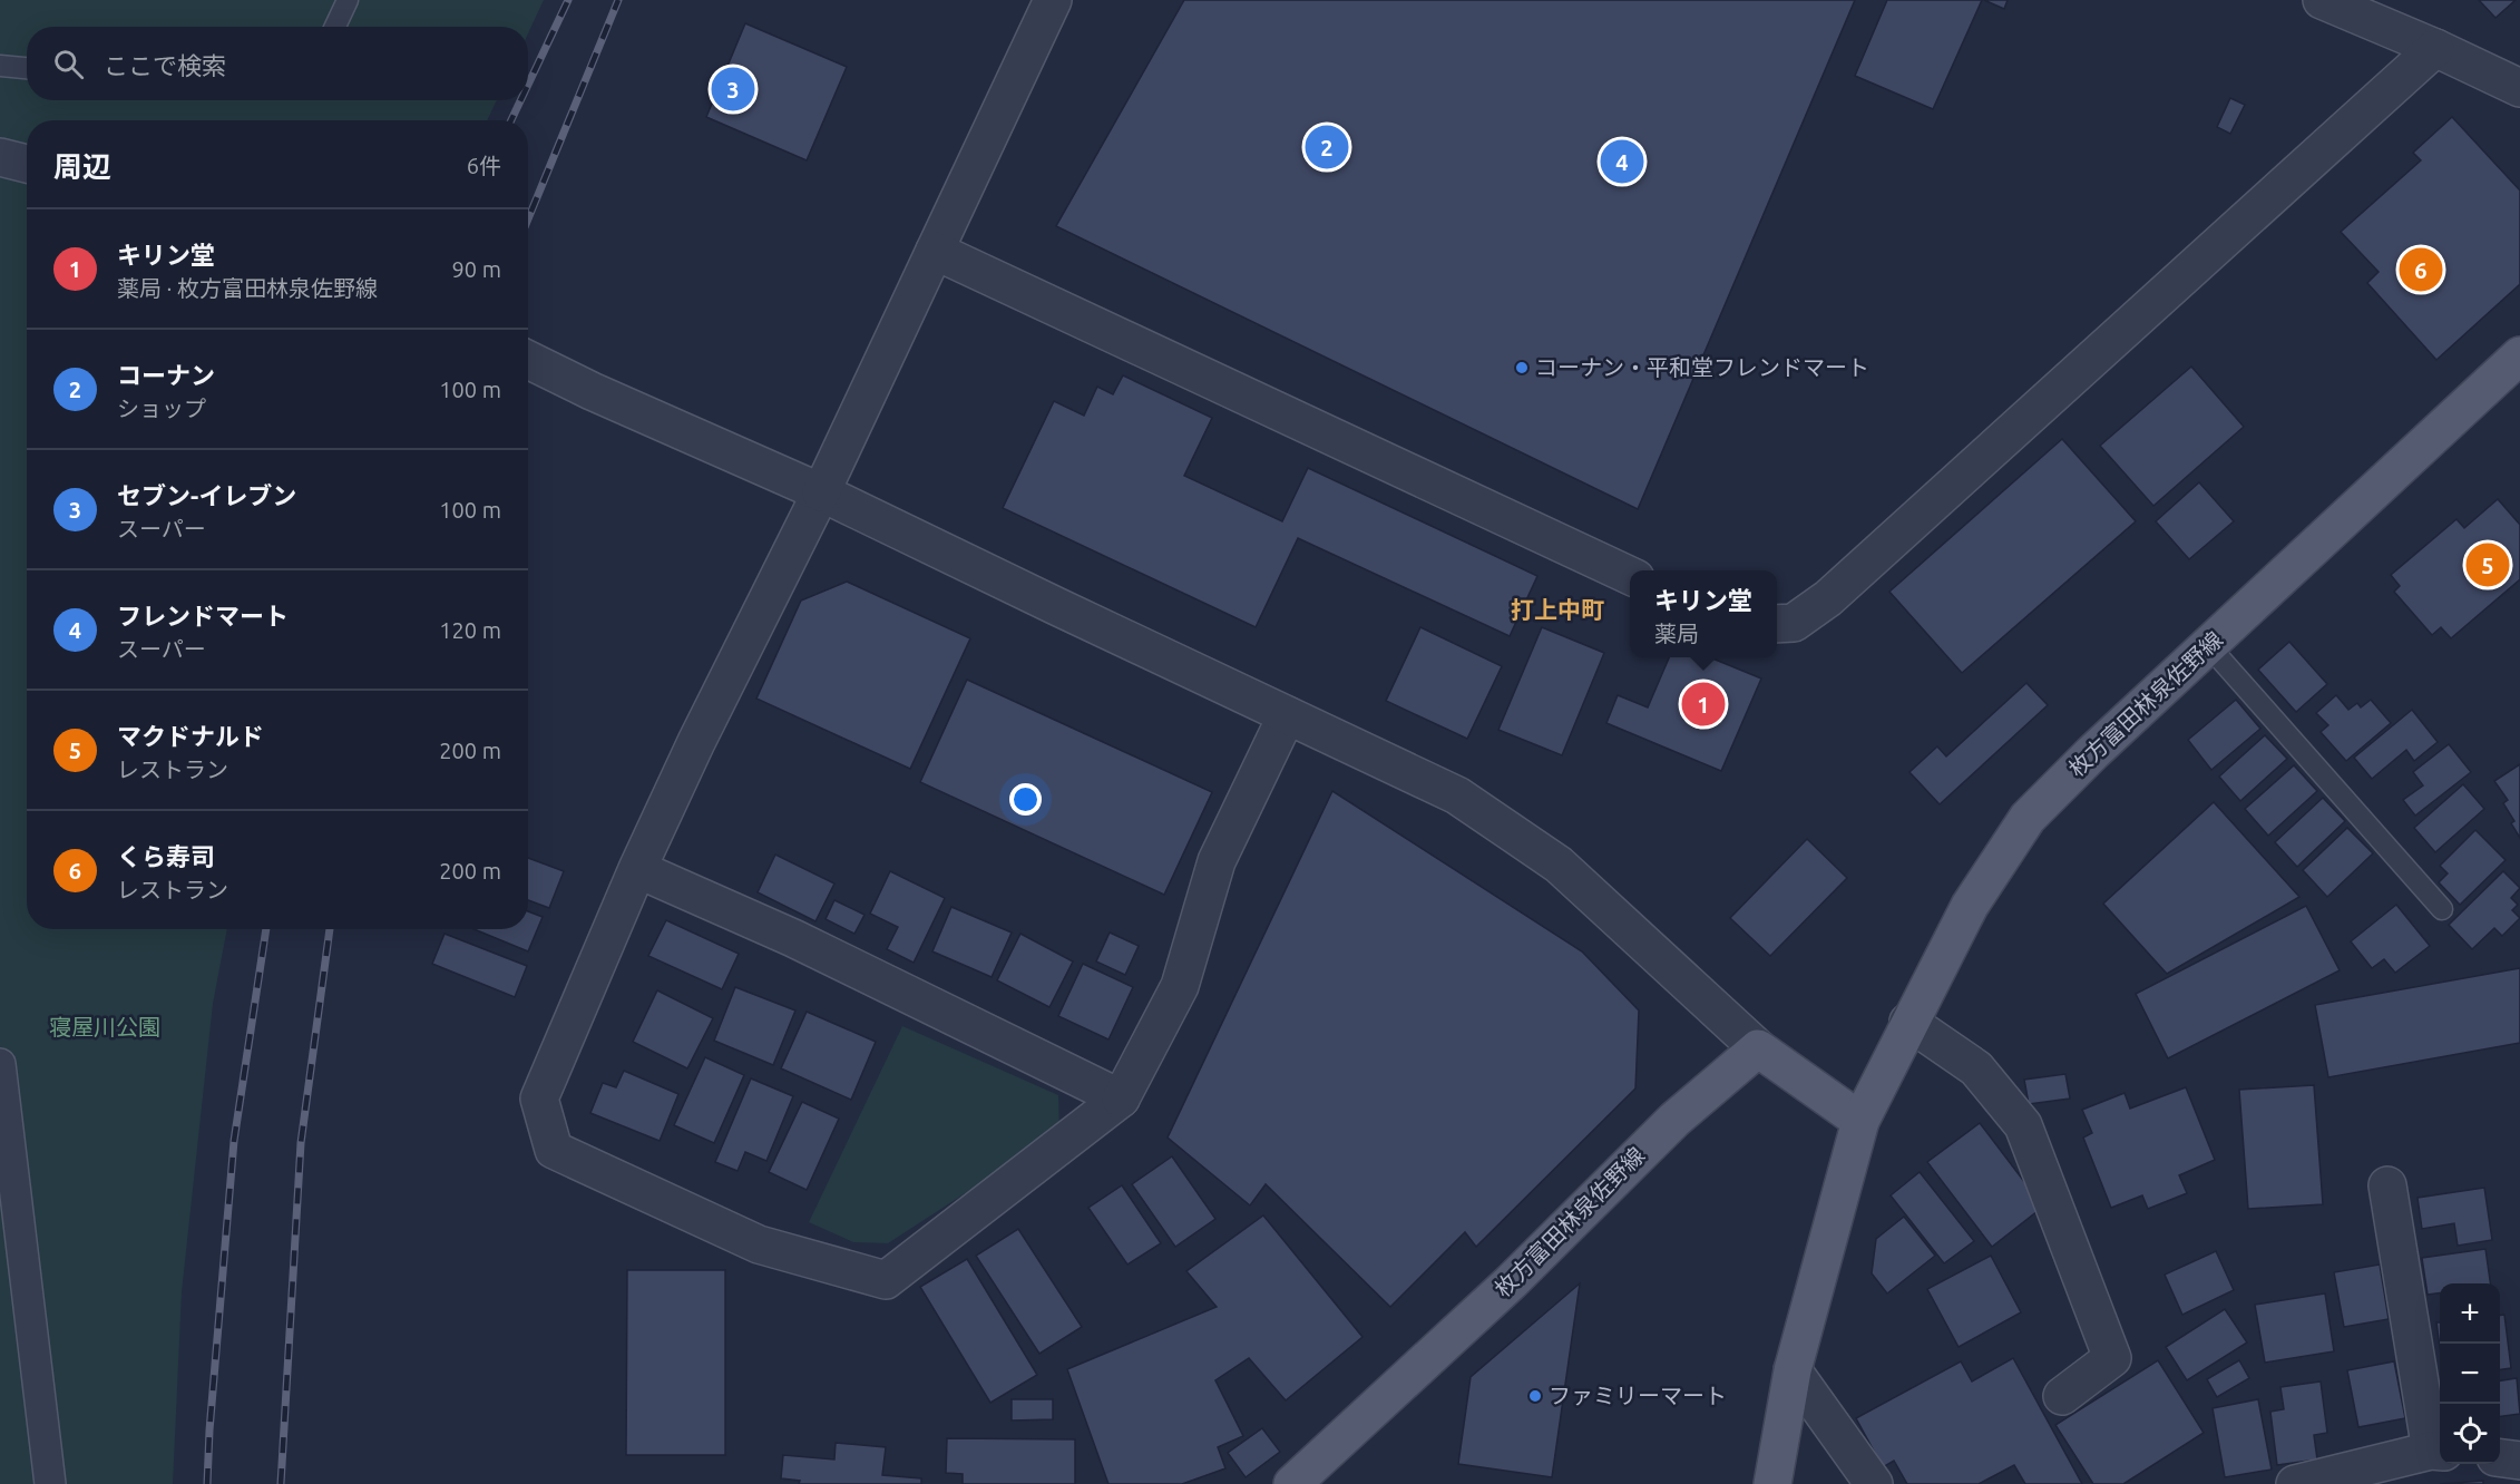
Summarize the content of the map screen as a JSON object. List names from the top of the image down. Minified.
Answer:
{"streets":{"main road":["枚方富田林泉佐野線"]},"districts":["打上中町"],"parks":["寝屋川公園"],"places":["コーナン・平和堂フレンドマート","ファミリーマート"],"page":{"search":"ここで検索","pins":["3","2","4","6","5","1"],"heading":["周辺","6件"],"list":[{"mark":"1","name":"キリン堂","note":"薬局 · 枚方富田林泉佐野線","value":"90 m"},{"mark":"2","name":"コーナン","note":"ショップ","value":"100 m"},{"mark":"3","name":"セブン-イレブン","note":"スーパー","value":"100 m"},{"mark":"4","name":"フレンドマート","note":"スーパー","value":"120 m"},{"mark":"5","name":"マクドナルド","note":"レストラン","value":"200 m"},{"mark":"6","name":"くら寿司","note":"レストラン","value":"200 m"}],"popup":["キリン堂","薬局"],"map_buttons":["+","−"]}}
